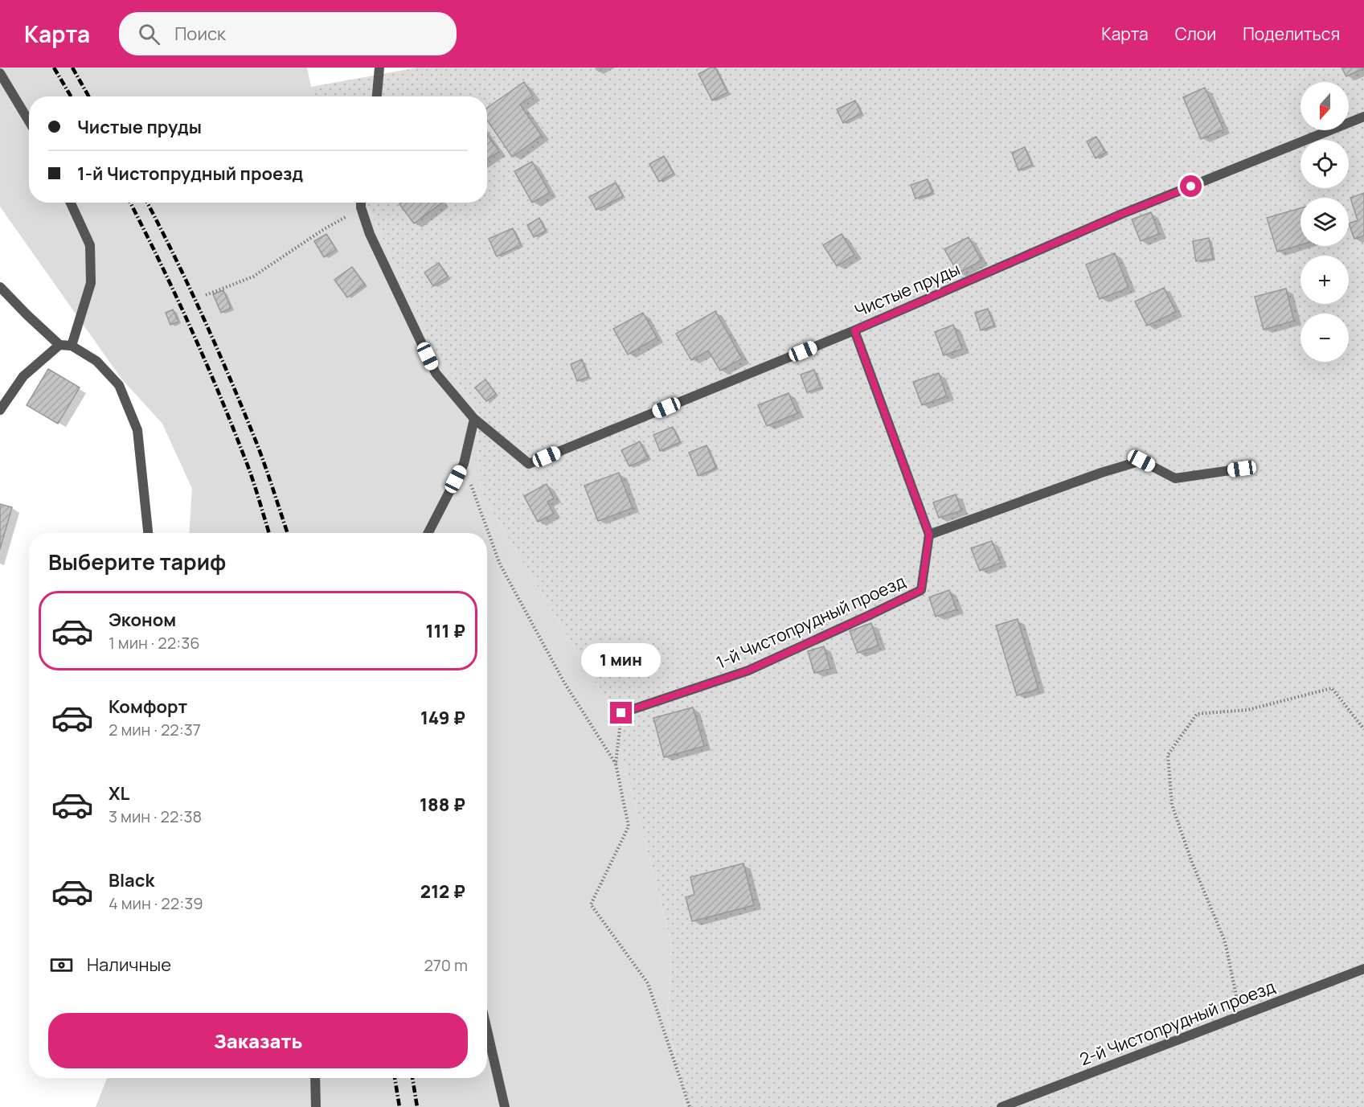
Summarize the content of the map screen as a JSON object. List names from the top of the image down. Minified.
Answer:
{"streets":{"street":["Чистые пруды","1-й Чистопрудный проезд","2-й Чистопрудный проезд"]},"north":"bottom","page":{"header":"Карта","search":"Поиск","nav":["Карта","Слои","Поделиться"],"map_buttons":["+","−"],"banner":["Чистые пруды","1-й Чистопрудный проезд"],"heading":"Выберите тариф","list":[{"name":"Эконом","note":"1 мин · 22:36","value":"111 ₽"},{"name":"Комфорт","note":"2 мин · 22:37","value":"149 ₽"},{"name":"XL","note":"3 мин · 22:38","value":"188 ₽"},{"name":"Black","note":"4 мин · 22:39","value":"212 ₽"}],"bubble":"1 мин","pay":["Наличные","270 m"],"buttons":"Заказать"}}
